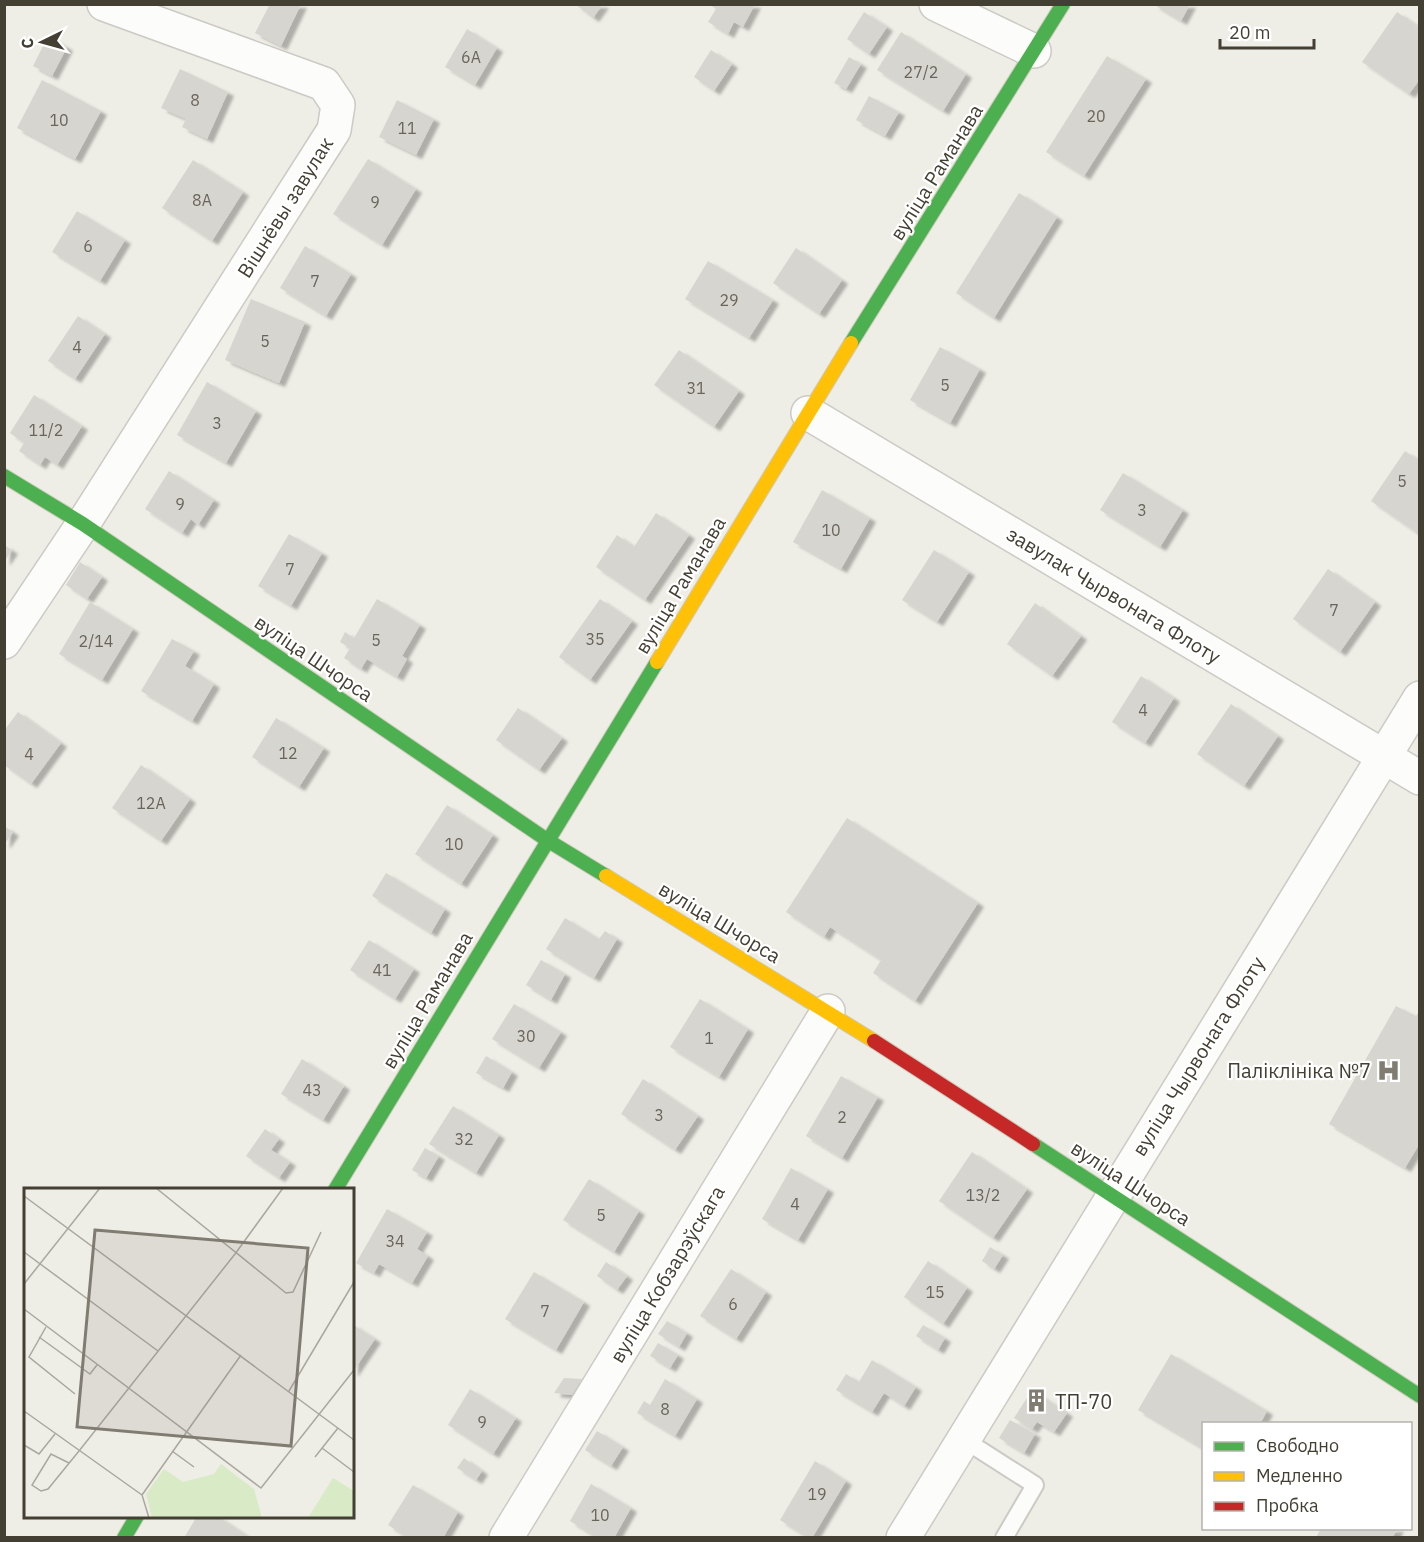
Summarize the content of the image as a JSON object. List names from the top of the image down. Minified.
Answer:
{"streets":{"street":["вуліца Раманава","Вішнёвы завулак","завулак Чырвонага Флоту","вуліца Шчорса","вуліца Чырвонага Флоту","вуліца Кобзарэўскага"]},"crossings":[["вуліца Раманава","завулак Чырвонага Флоту"],["вуліца Раманава","вуліца Шчорса"],["Вішнёвы завулак","вуліца Шчорса"],["завулак Чырвонага Флоту","вуліца Чырвонага Флоту"],["вуліца Шчорса","вуліца Чырвонага Флоту"],["вуліца Шчорса","вуліца Кобзарэўскага"]],"places":{"hospital":["Паліклініка №7"],"building":["ТП-70"]},"house_numbers":["6А","27/2","8","20","10","11","8А","9","6","7","29","5","4","5","31","3","11/2","5","9","3","10","7","7","35","5","2/14","4","12","4","12А","10","41","30","1","43","3","2","32","13/2","4","5","34","15","6","7","8","9","19","10"],"legend":["Свободно","Медленно","Пробка"],"scale_bar":"20 m","north":"left"}
